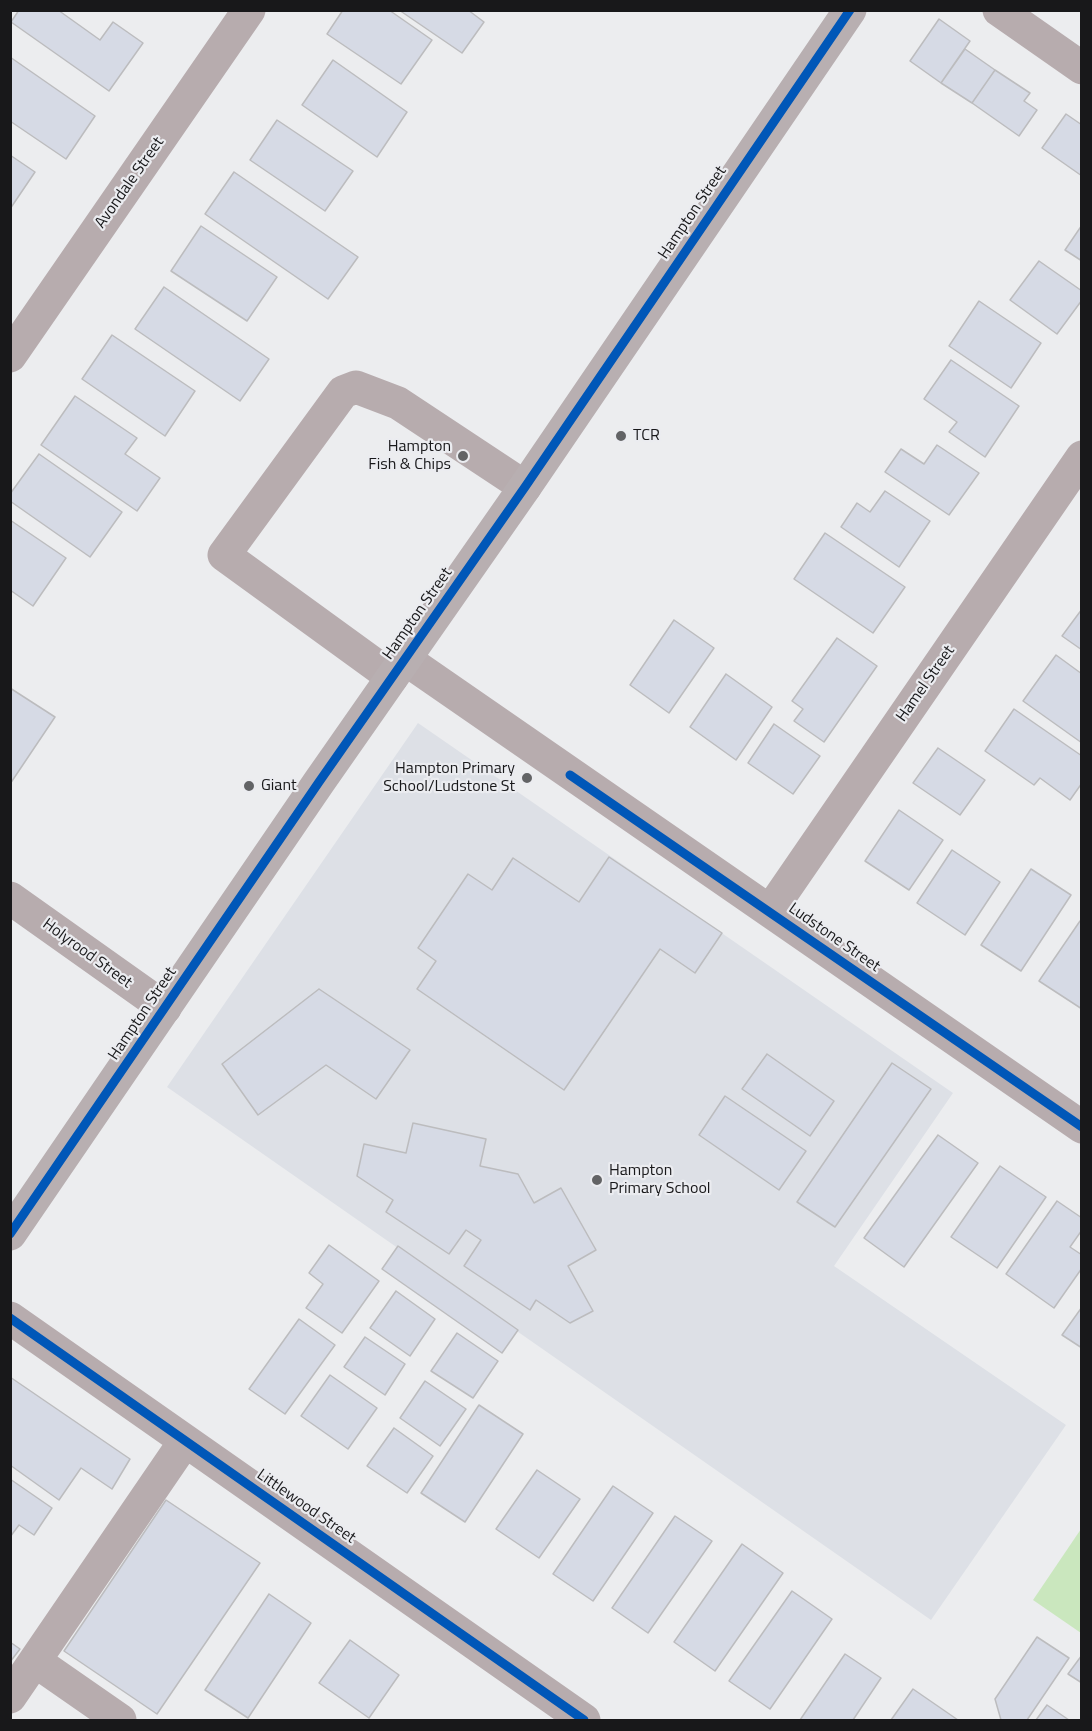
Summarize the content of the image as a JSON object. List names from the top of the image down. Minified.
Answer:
{"streets":{"main road":["Hampton Street"],"street":["Avondale Street","Hamel Street","Ludstone Street","Holyrood Street","Littlewood Street"]},"crossings":[["Hampton Street","Ludstone Street"],["Hampton Street","Holyrood Street"],["Hamel Street","Ludstone Street"]],"places":["TCR","Hampton Fish & Chips","Hampton Primary School/Ludstone St","Giant","Hampton Primary School"]}
